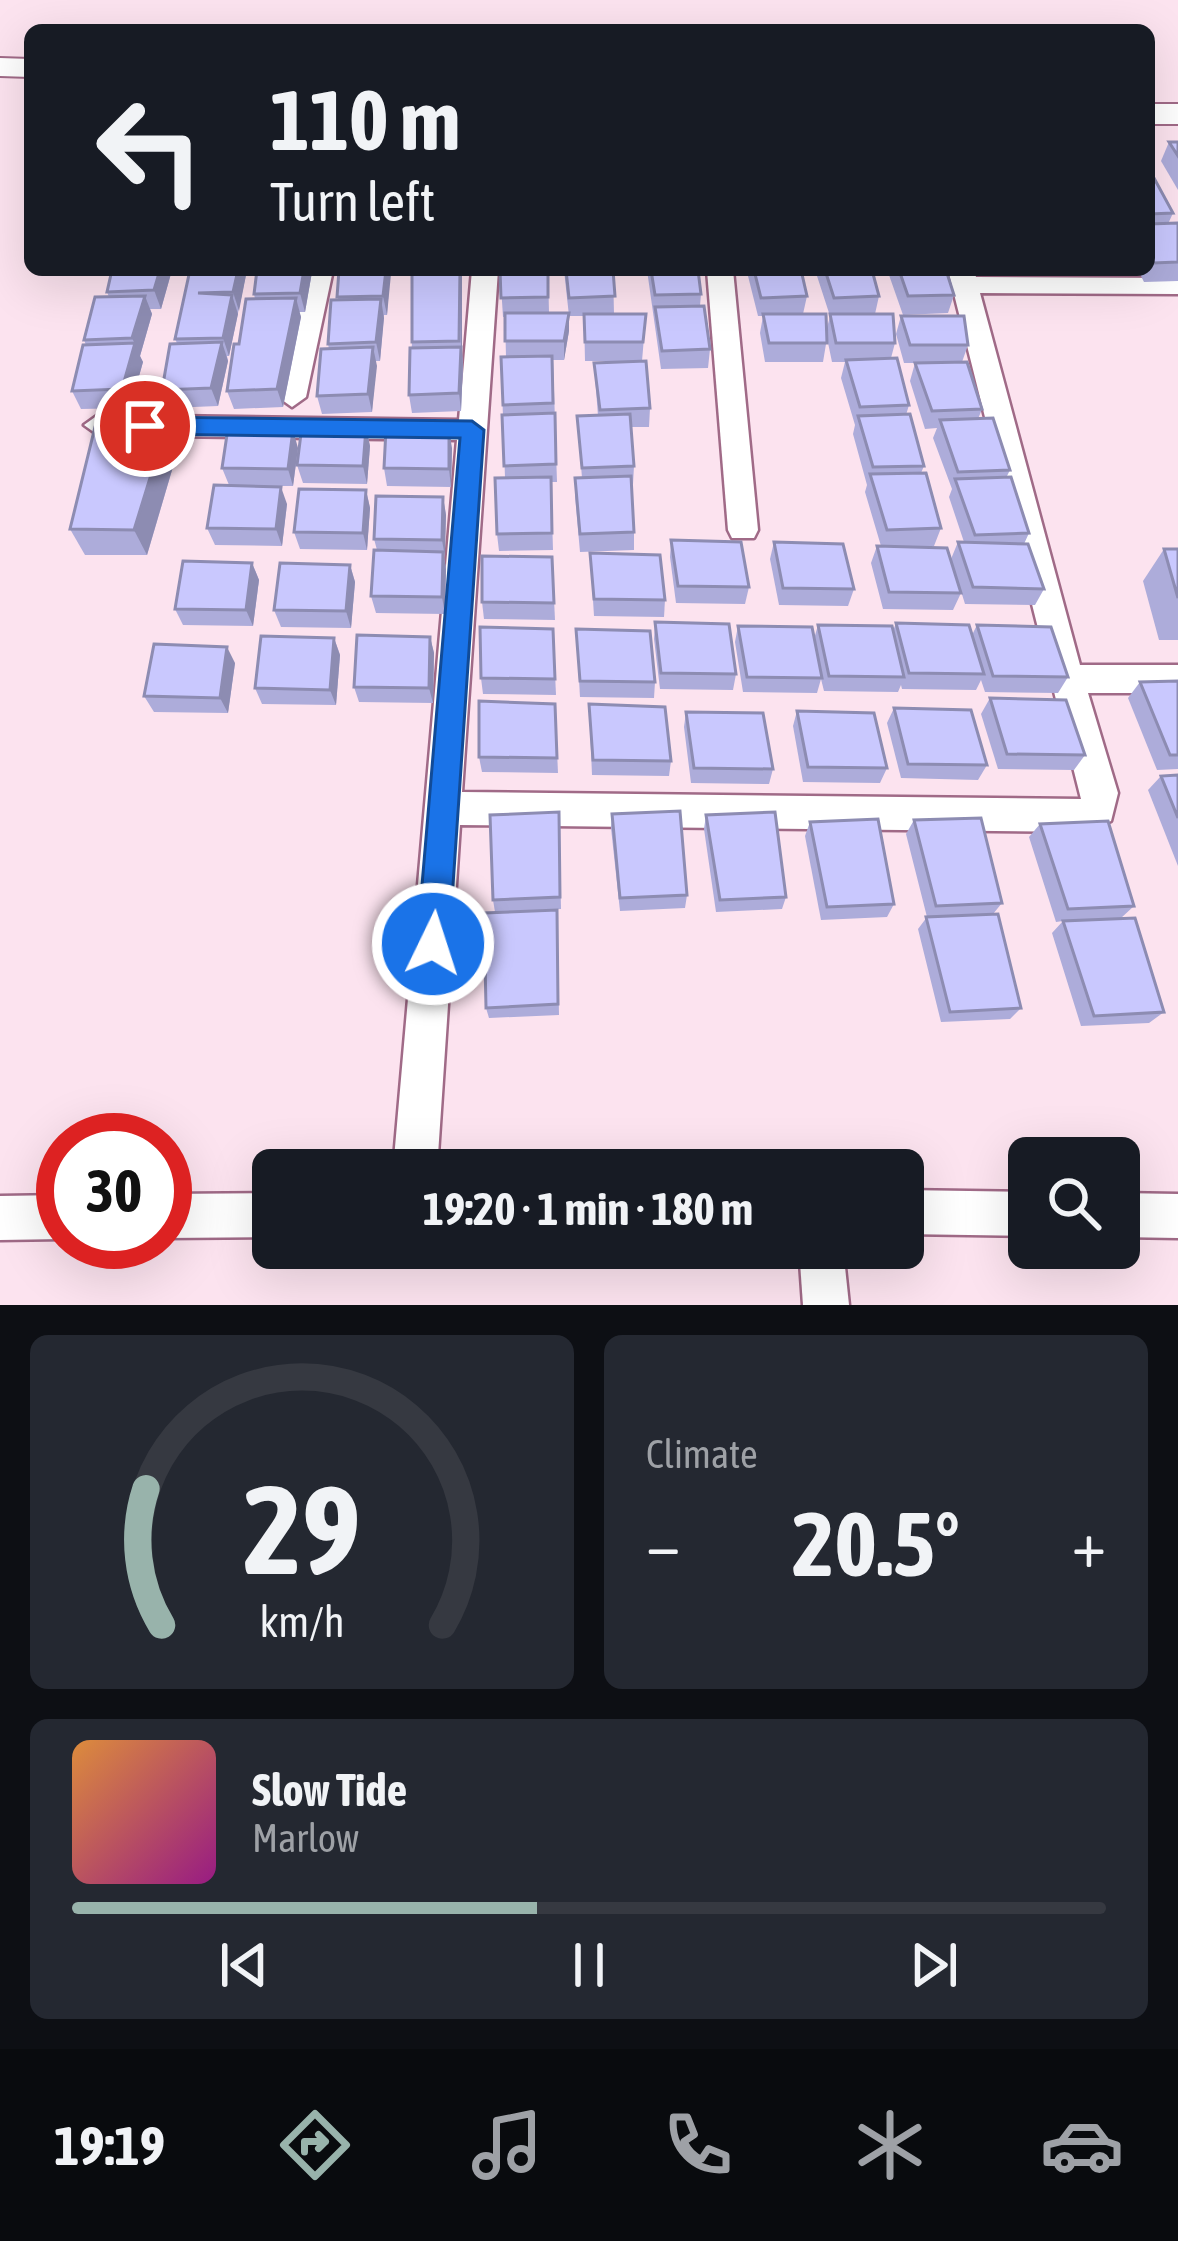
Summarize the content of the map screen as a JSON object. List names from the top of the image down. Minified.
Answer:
{"page":{"turn":["110 m","Turn left"],"limit":"30","trip":"19:20 · 1 min · 180 m","tile":"Climate","heat":["−","20.5°","+"],"song":["Slow Tide","Marlow"],"tabs":"19:19","gauge":["29","km/h"]}}
